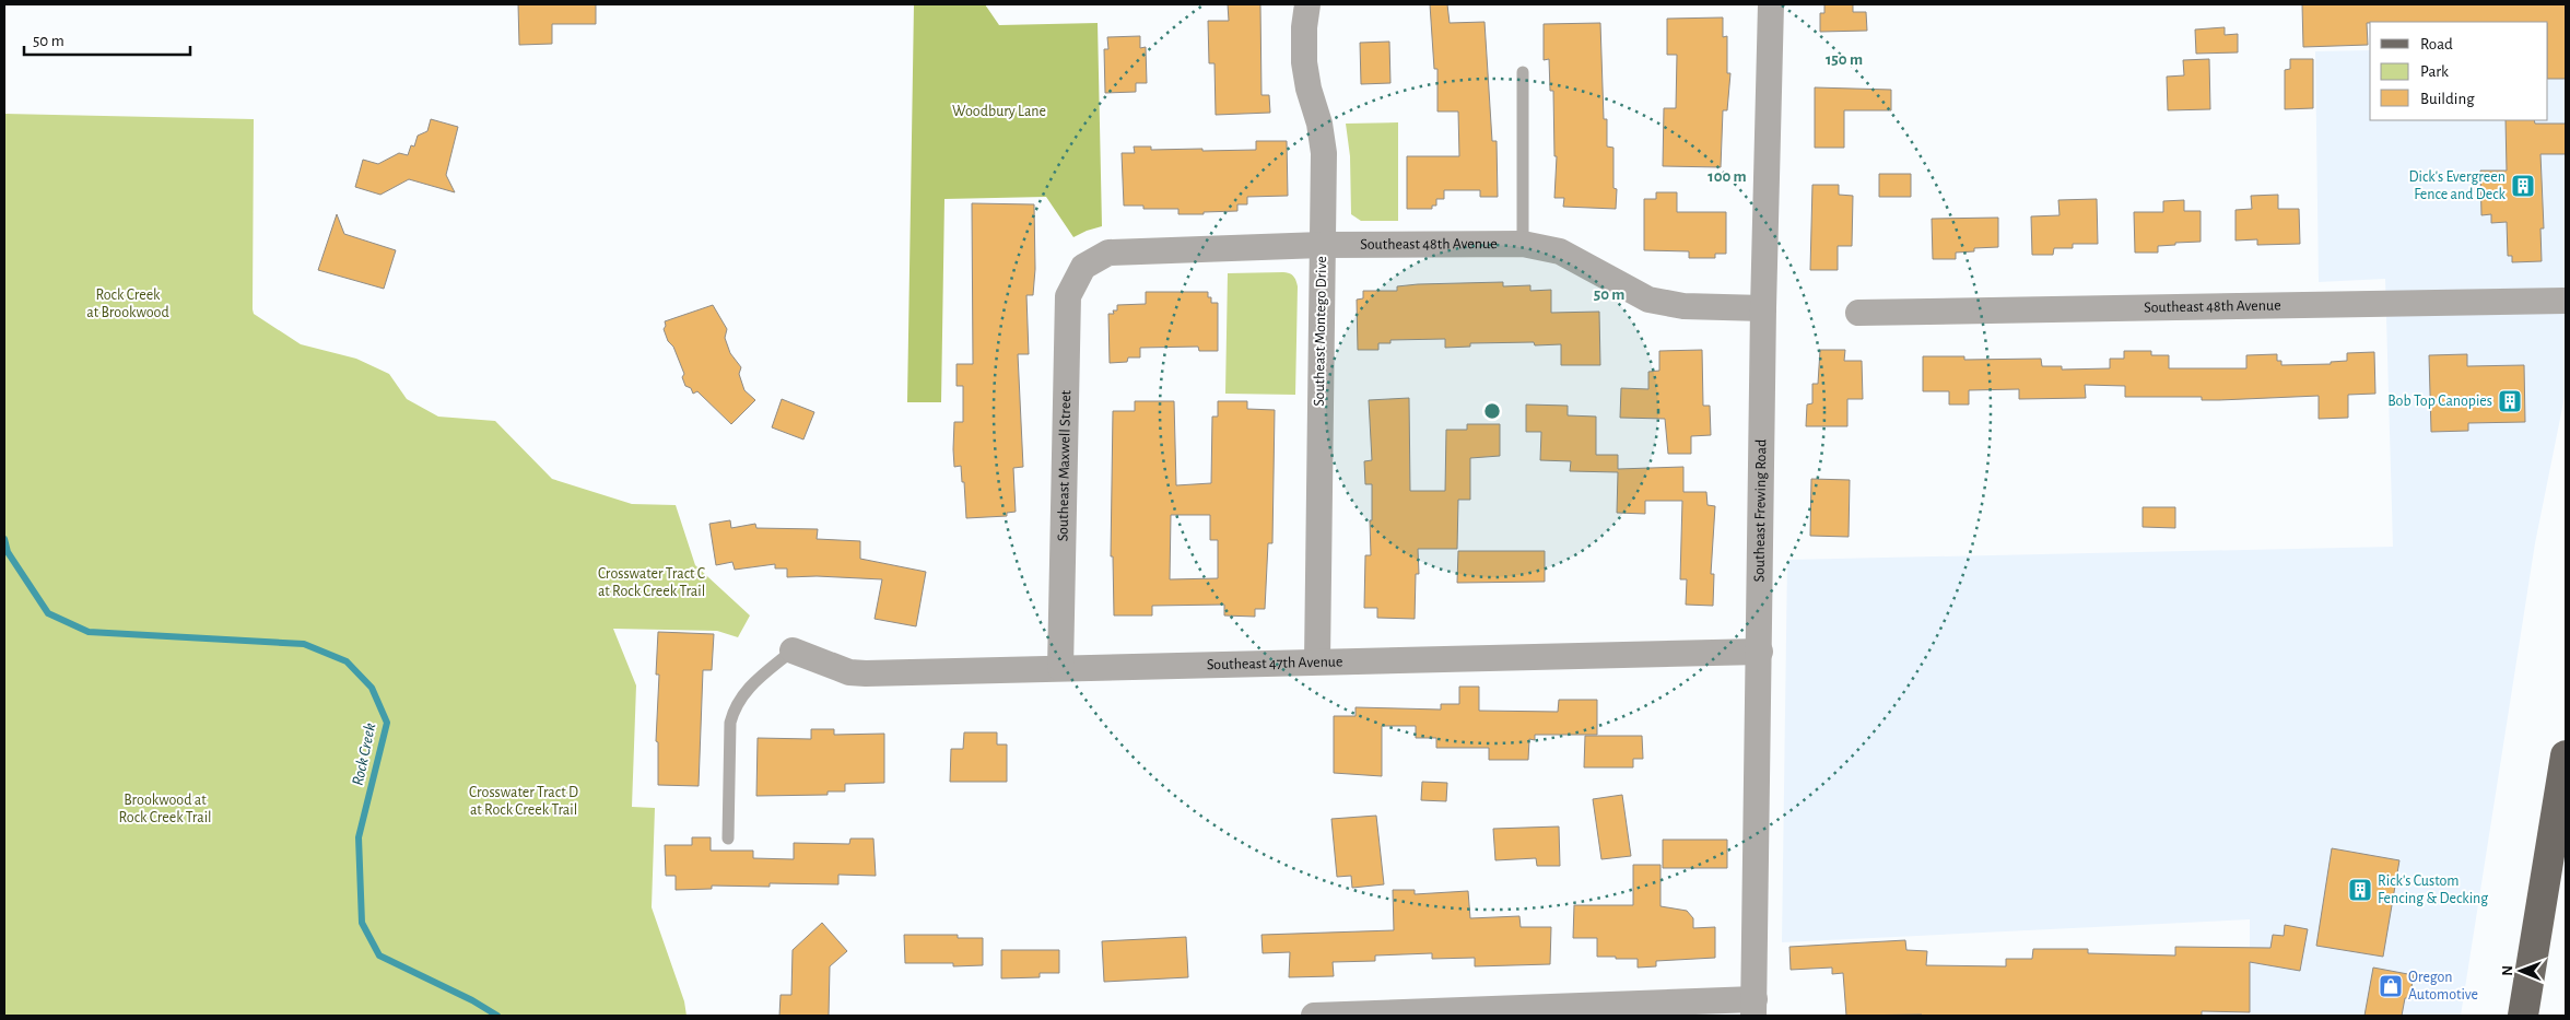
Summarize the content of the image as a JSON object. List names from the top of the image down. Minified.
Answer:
{"streets":{"street":["Southeast 48th Avenue","Southeast Montego Drive","Southeast Maxwell Street","Southeast Frewing Road","Southeast 47th Avenue"]},"crossings":[["Southeast 48th Avenue","Southeast Montego Drive"],["Southeast 48th Avenue","Southeast Maxwell Street"],["Southeast 48th Avenue","Southeast Frewing Road"],["Southeast Montego Drive","Southeast 47th Avenue"],["Southeast Maxwell Street","Southeast 47th Avenue"],["Southeast Frewing Road","Southeast 47th Avenue"]],"water":["Rock Creek"],"parks":["Woodbury Lane","Rock Creek at Brookwood","Crosswater Tract C at Rock Creek Trail","Crosswater Tract D at Rock Creek Trail","Brookwood at Rock Creek Trail"],"places":{"building":["Dick's Evergreen Fence and Deck","Bob Top Canopies","Rick's Custom Fencing & Decking"],"shop":["Oregon Automotive"]},"legend":["Road","Park","Building"],"scale_bar":"50 m","north":"left","rings":["150 m","100 m","50 m"]}
